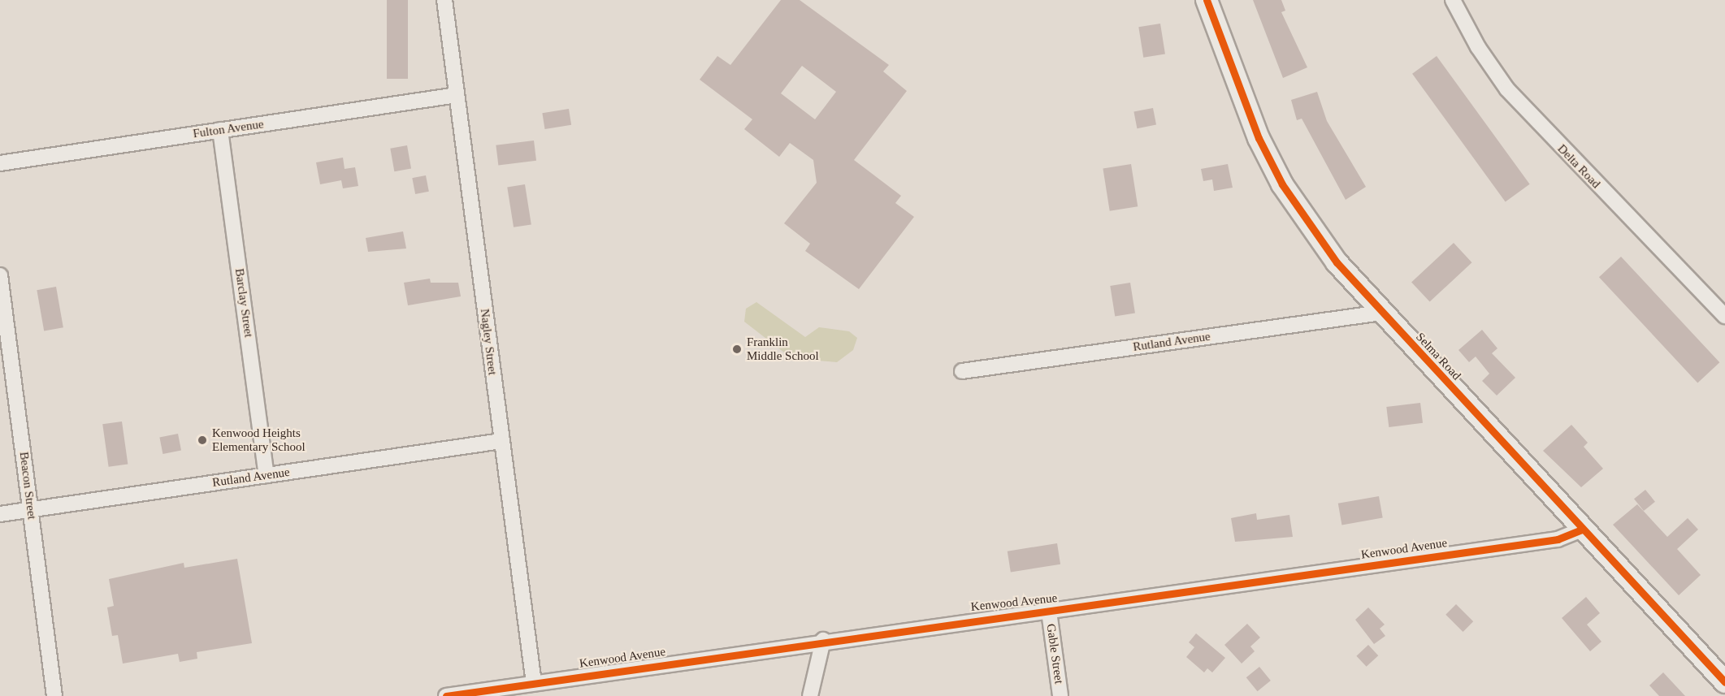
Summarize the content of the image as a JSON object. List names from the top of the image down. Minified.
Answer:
{"streets":{"street":["Fulton Avenue","Delta Road","Barclay Street","Nagley Street","Rutland Avenue","Selma Road","Beacon Street","Kenwood Avenue","Gable Street"]},"crossings":[["Fulton Avenue","Barclay Street"],["Fulton Avenue","Nagley Street"],["Barclay Street","Rutland Avenue"],["Nagley Street","Rutland Avenue"],["Nagley Street","Kenwood Avenue"],["Rutland Avenue","Selma Road"],["Rutland Avenue","Beacon Street"],["Selma Road","Kenwood Avenue"],["Kenwood Avenue","Gable Street"]],"places":["Franklin Middle School","Kenwood Heights Elementary School"]}
